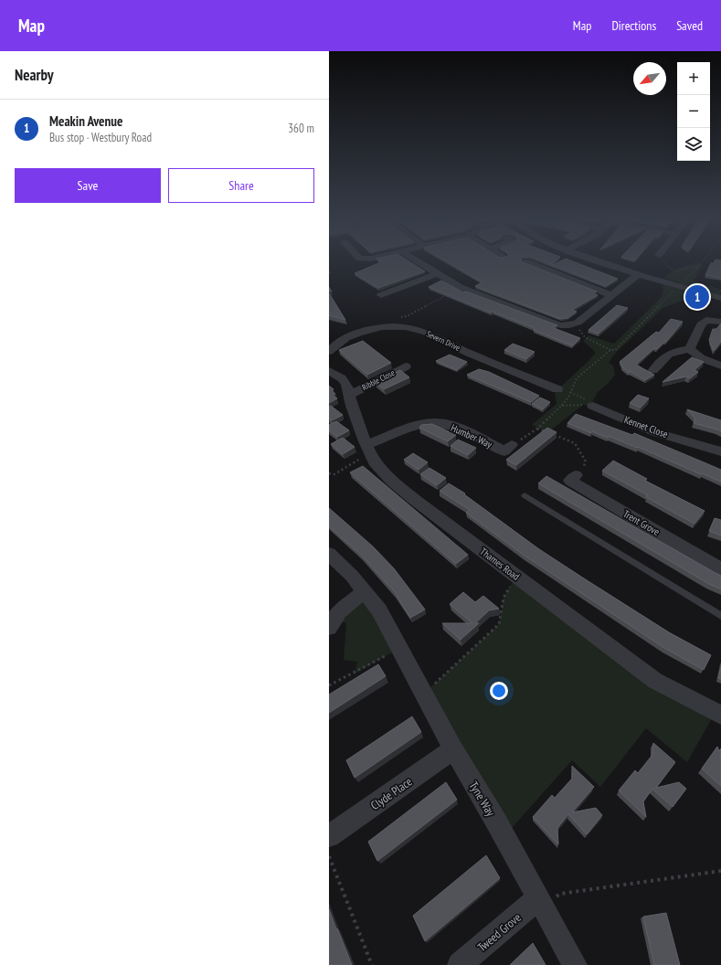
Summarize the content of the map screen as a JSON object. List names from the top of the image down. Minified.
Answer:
{"streets":{"street":["Severn Drive","Ribble Close","Kennet Close","Humber Way","Trent Grove","Thames Road","Clyde Place","Tyne Way","Tweed Grove"]},"crossings":[["Ribble Close","Thames Road"],["Humber Way","Thames Road"],["Clyde Place","Tyne Way"],["Tyne Way","Tweed Grove"]],"north":"bottom left","page":{"header":"Map","nav":["Map","Directions","Saved"],"heading":"Nearby","map_buttons":["+","−"],"list":[{"mark":"1","name":"Meakin Avenue","note":"Bus stop · Westbury Road","value":"360 m"}],"buttons":["Save","Share"],"pins":"1"}}
